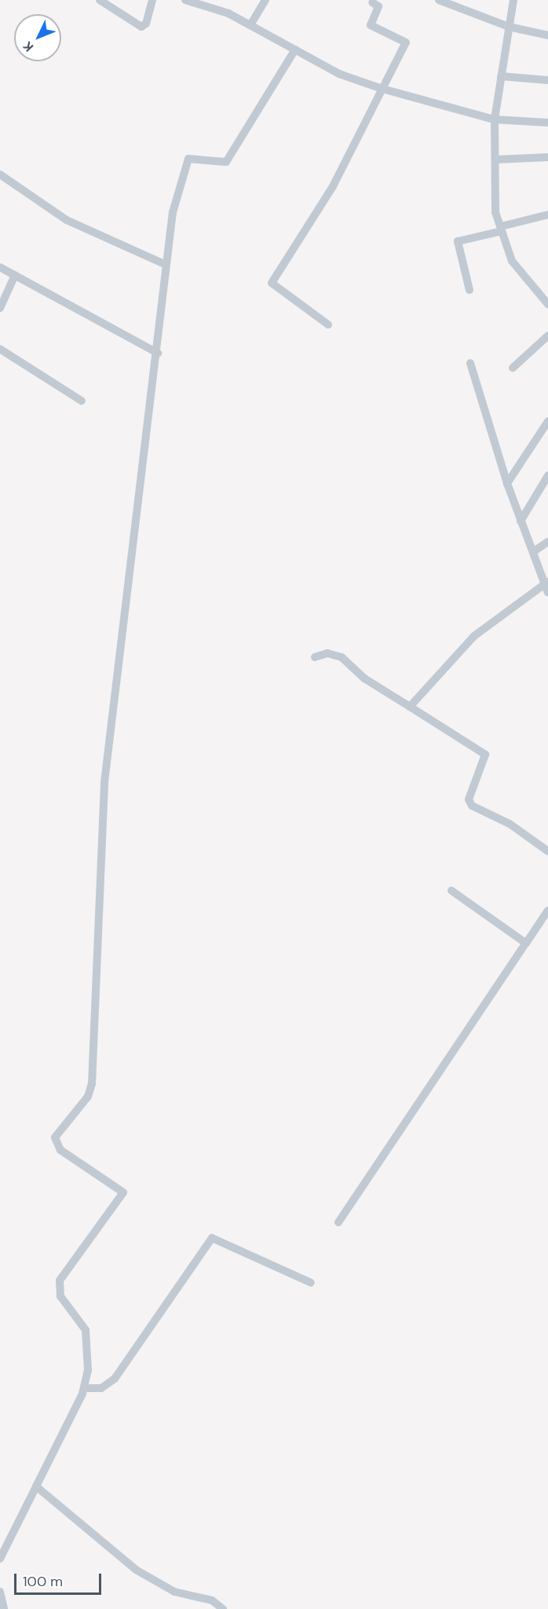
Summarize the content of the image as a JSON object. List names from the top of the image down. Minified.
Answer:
{"scale_bar":"100 m","north":"bottom left"}
